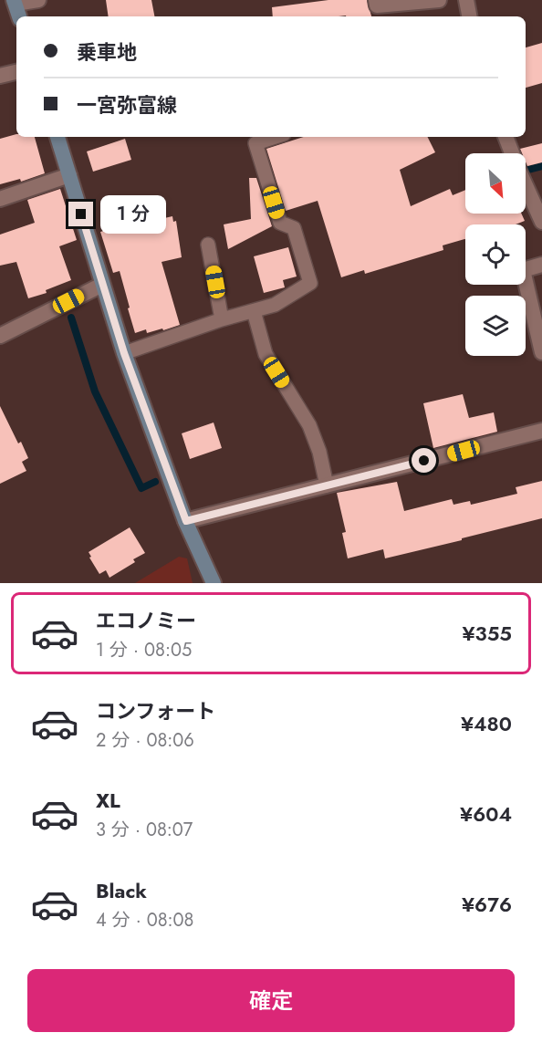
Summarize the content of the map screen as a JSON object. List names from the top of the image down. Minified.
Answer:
{"north":"bottom right","page":{"banner":["乗車地","一宮弥富線"],"bubble":"1 分","list":[{"name":"エコノミー","note":"1 分 · 08:05","value":"¥355"},{"name":"コンフォート","note":"2 分 · 08:06","value":"¥480"},{"name":"XL","note":"3 分 · 08:07","value":"¥604"},{"name":"Black","note":"4 分 · 08:08","value":"¥676"}],"buttons":"確定"}}
